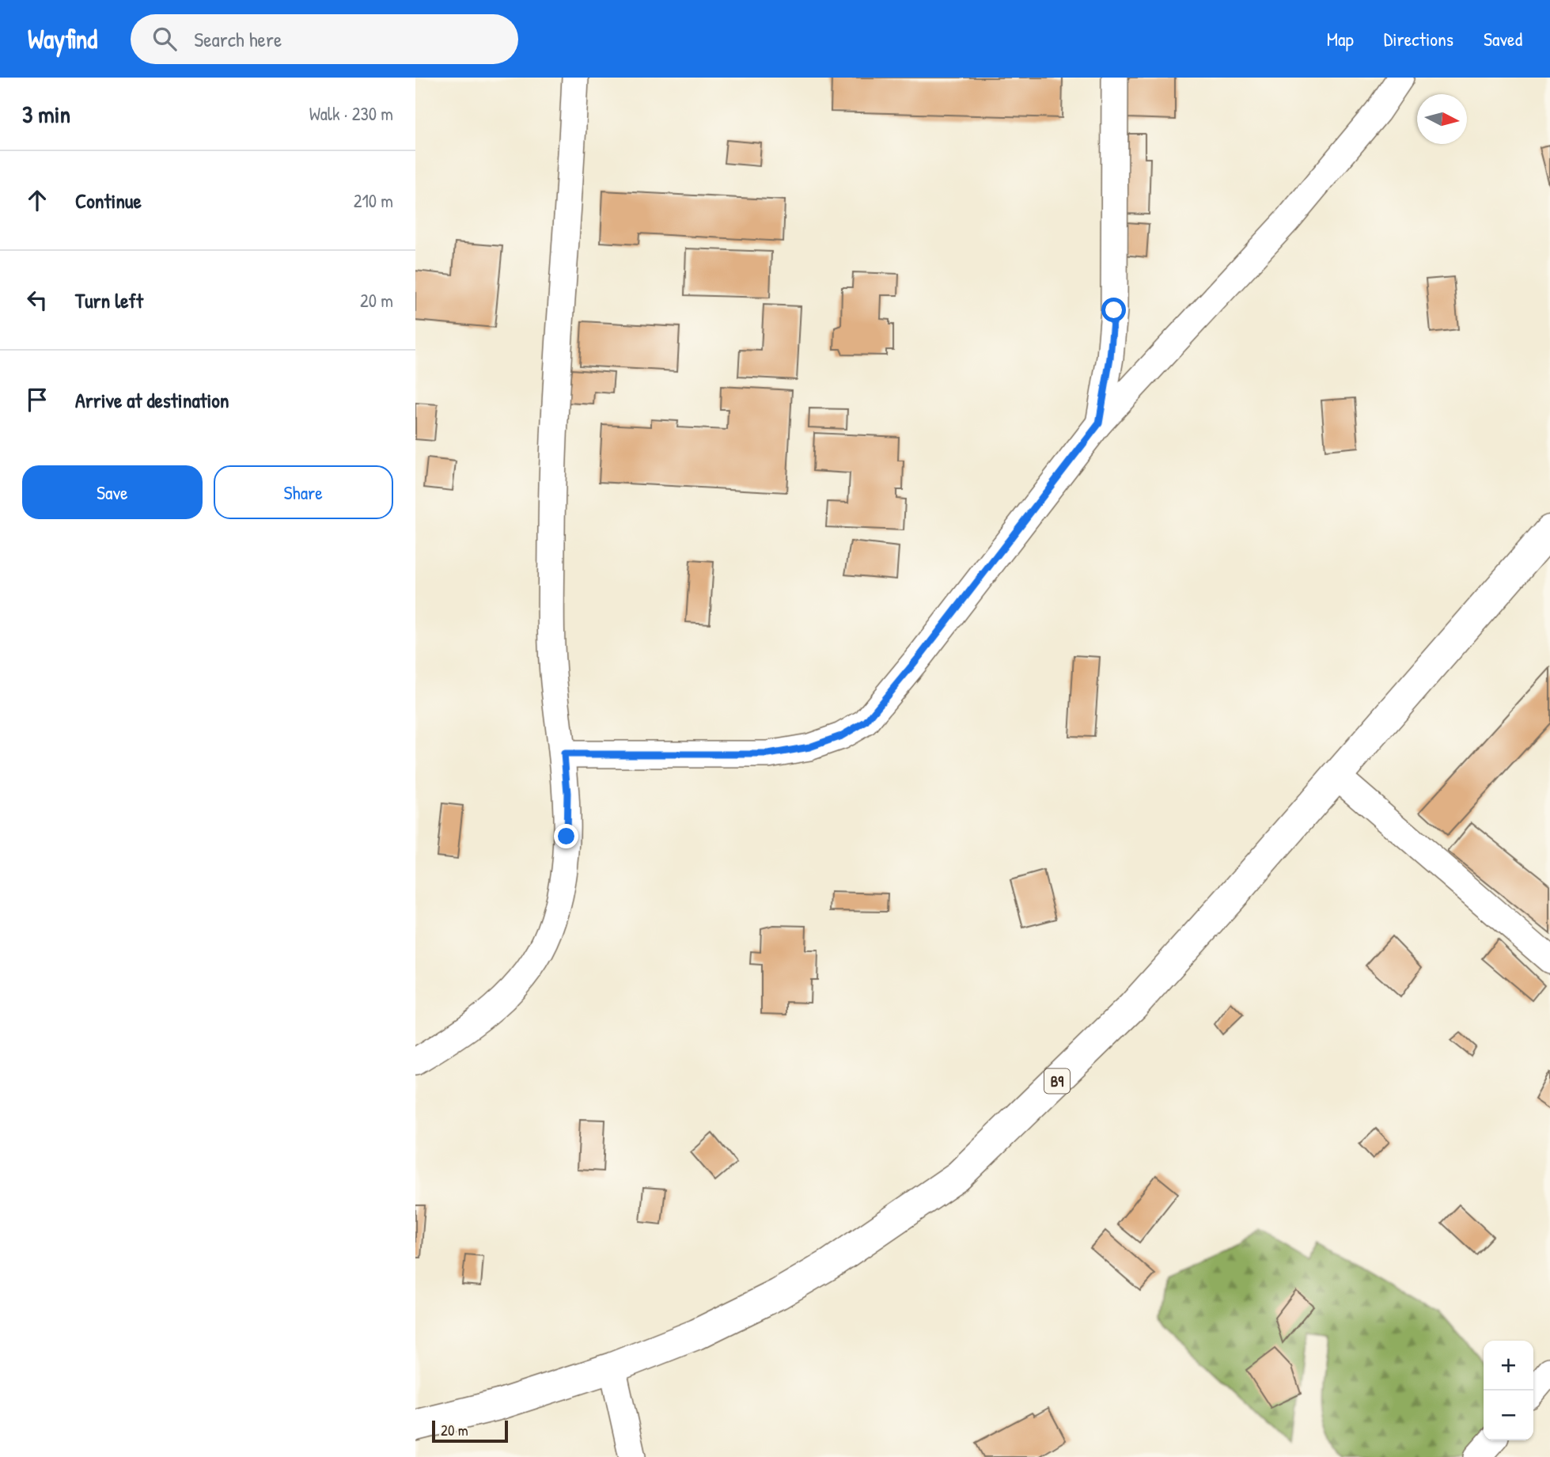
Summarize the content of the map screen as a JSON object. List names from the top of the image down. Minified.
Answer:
{"streets":{"highway":["B9"]},"scale_bar":"20 m","north":"right","page":{"header":"Wayfind","search":"Search here","nav":["Map","Directions","Saved"],"heading":["3 min","Walk · 230 m"],"list":[["Continue","210 m"],["Turn left","20 m"],"Arrive at destination"],"buttons":["Save","Share"],"map_buttons":["+","−"],"scale":"20 m"}}
